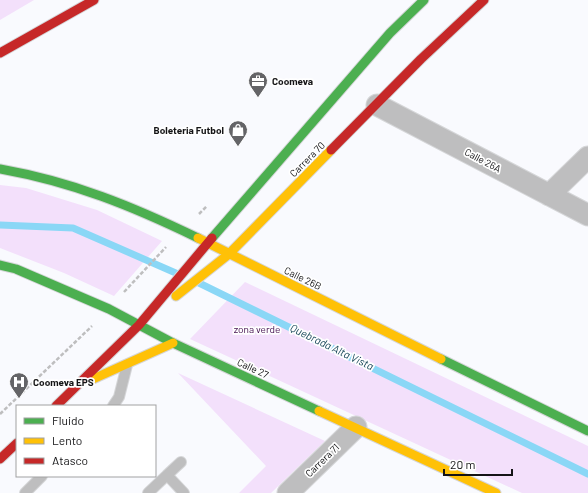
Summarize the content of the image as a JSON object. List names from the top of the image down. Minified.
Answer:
{"streets":{"street":["Carrera 70","Calle 26A","Calle 26B","Calle 27","Carrera 71"]},"crossings":[["Carrera 70","Calle 26A"],["Carrera 70","Calle 26B"],["Carrera 70","Calle 27"],["Calle 27","Carrera 71"]],"water":["Quebrada Alta Vista"],"parks":["zona verde"],"places":{"office":["Coomeva"],"shop":["Boleteria Futbol"],"hospital":["Coomeva EPS"]},"legend":["Fluido","Lento","Atasco"],"scale_bar":"20 m"}
